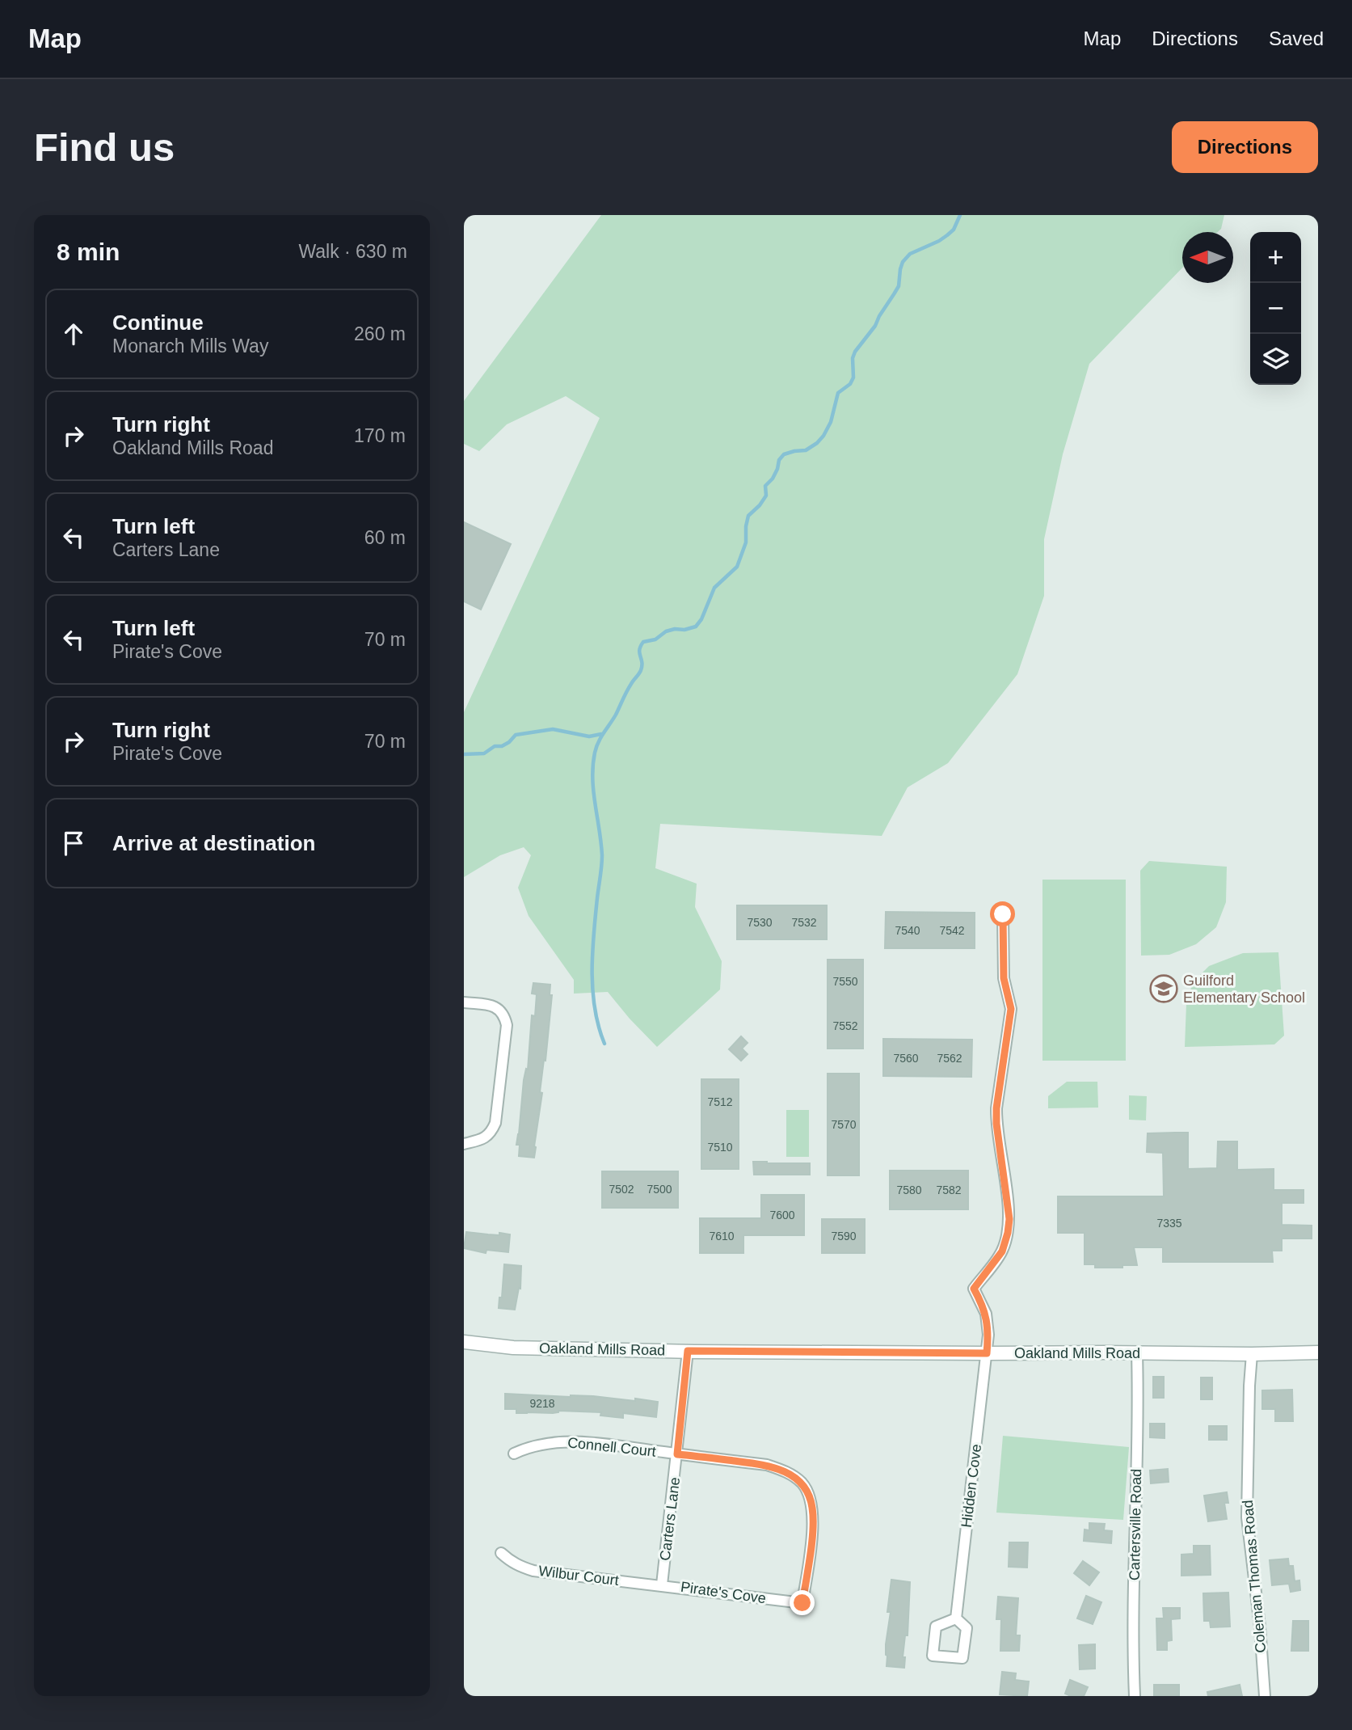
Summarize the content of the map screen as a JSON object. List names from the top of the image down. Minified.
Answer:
{"streets":{"street":["Oakland Mills Road","Connell Court","Hidden Cove","Carters Lane","Cartersville Road","Wilbur Court","Coleman Thomas Road","Pirate's Cove"]},"crossings":[["Oakland Mills Road","Hidden Cove"],["Oakland Mills Road","Carters Lane"],["Oakland Mills Road","Cartersville Road"],["Oakland Mills Road","Coleman Thomas Road"],["Connell Court","Carters Lane"],["Connell Court","Pirate's Cove"],["Carters Lane","Wilbur Court"],["Carters Lane","Pirate's Cove"],["Wilbur Court","Pirate's Cove"]],"places":{"school or university":["Guilford Elementary School"]},"house_numbers":["7530","7532","7540","7542","7550","7552","7560","7562","7512","7570","7510","7502","7500","7580","7582","7600","7335","7610","7590","9218"],"north":"left","page":{"header":"Map","nav":["Map","Directions","Saved"],"buttons":"Directions","title":"Find us","heading":["8 min","Walk · 630 m"],"map_buttons":["+","−"],"list":[["Continue","Monarch Mills Way","260 m"],["Turn right","Oakland Mills Road","170 m"],["Turn left","Carters Lane","60 m"],["Turn left","Pirate's Cove","70 m"],["Turn right","Pirate's Cove","70 m"],"Arrive at destination"]}}
